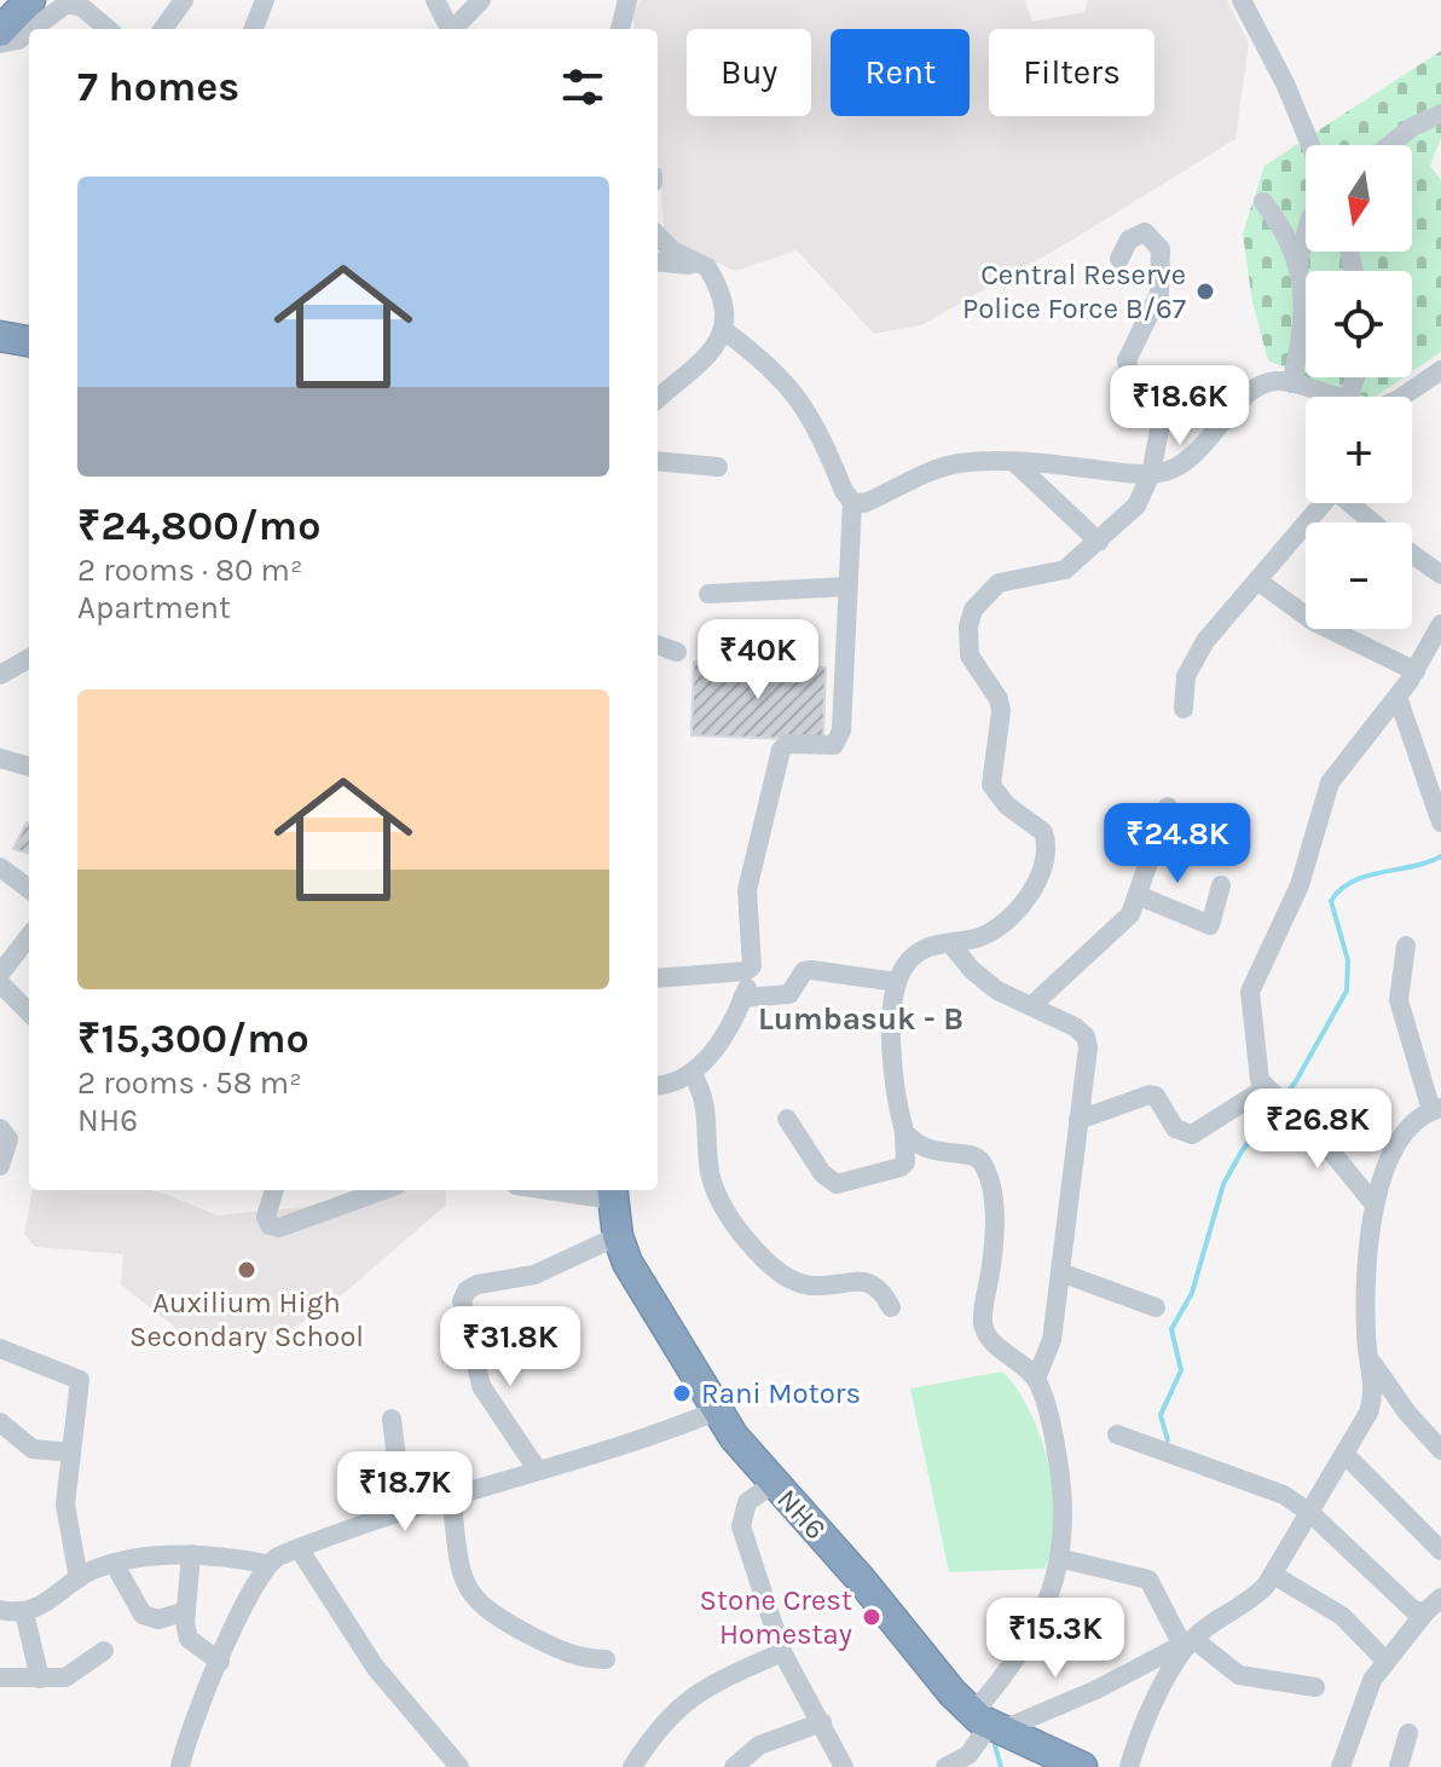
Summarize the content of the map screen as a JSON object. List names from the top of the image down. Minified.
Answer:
{"streets":{"highway":["NH6"]},"districts":["Lumbasuk - B"],"places":["Central Reserve Police Force B/67","Auxilium High Secondary School","Rani Motors","Stone Crest Homestay"],"north":"bottom","page":{"chip":["Buy","Rent","Filters"],"heading":"7 homes","map_buttons":["+","−"],"list":[{"name":"₹24,800/mo","note":"2 rooms · 80 m² · Apartment"},{"name":"₹15,300/mo","note":"2 rooms · 58 m² · NH6"}],"price":["₹18.6K","₹40K","₹24.8K","₹26.8K","₹31.8K","₹18.7K","₹15.3K"]}}
